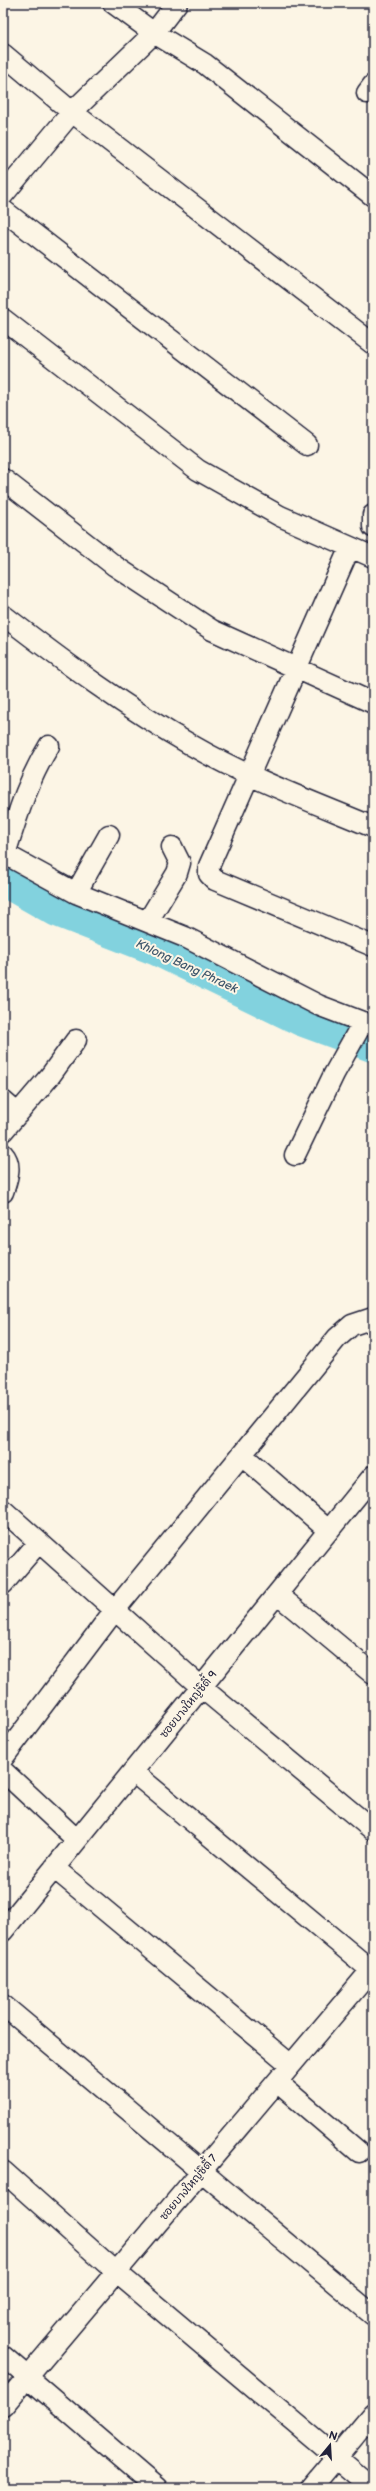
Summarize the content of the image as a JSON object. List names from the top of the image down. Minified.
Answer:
{"streets":{"street":["ซอยบางใหญ่ซิตี้ 9","ซอยบางใหญ่ซิตี้ 7"]},"water":["Khlong Bang Phraek"],"north":"top"}
